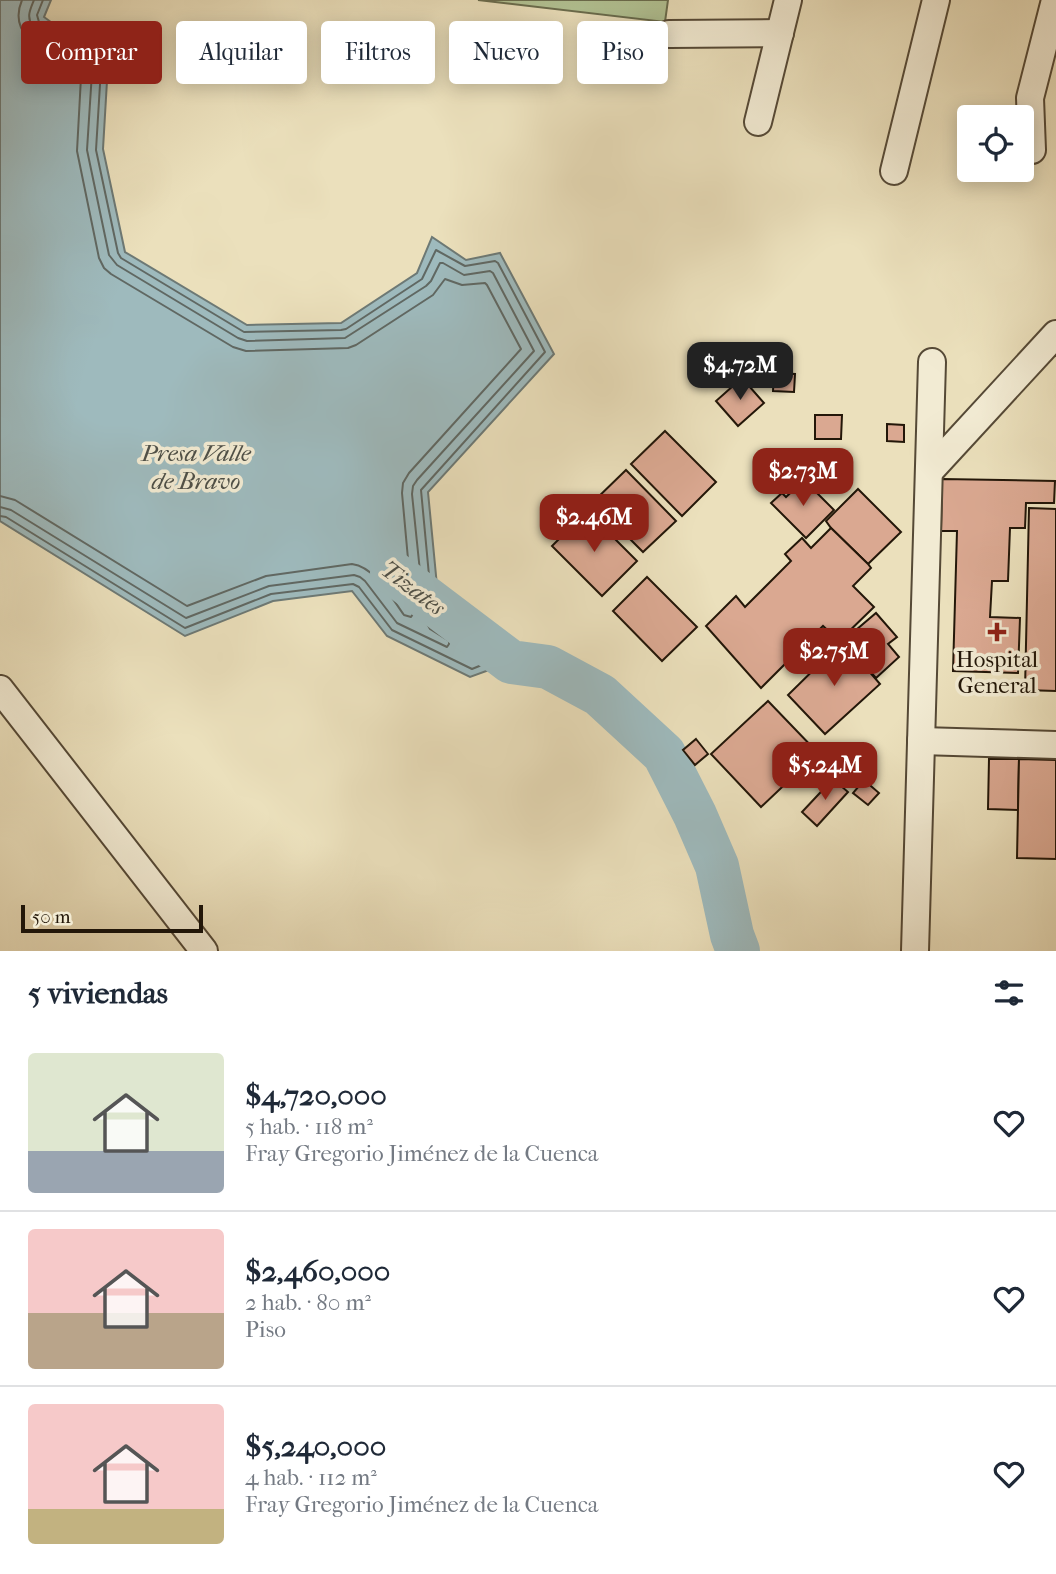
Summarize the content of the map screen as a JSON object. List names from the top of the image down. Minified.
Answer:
{"water":["Presa Valle de Bravo","Tizates"],"places":{"health":["Hospital General"]},"scale_bar":"50 m","page":{"chip":["Comprar","Alquilar","Filtros","Nuevo","Piso"],"price":["$4.72M","$2.73M","$2.46M","$2.75M","$5.24M"],"scale":"50 m","heading":"5 viviendas","list":[{"name":"$4,720,000","note":"5 hab. · 118 m² · Fray Gregorio Jiménez de la Cuenca"},{"name":"$2,460,000","note":"2 hab. · 80 m² · Piso"},{"name":"$5,240,000","note":"4 hab. · 112 m² · Fray Gregorio Jiménez de la Cuenca"}]}}
